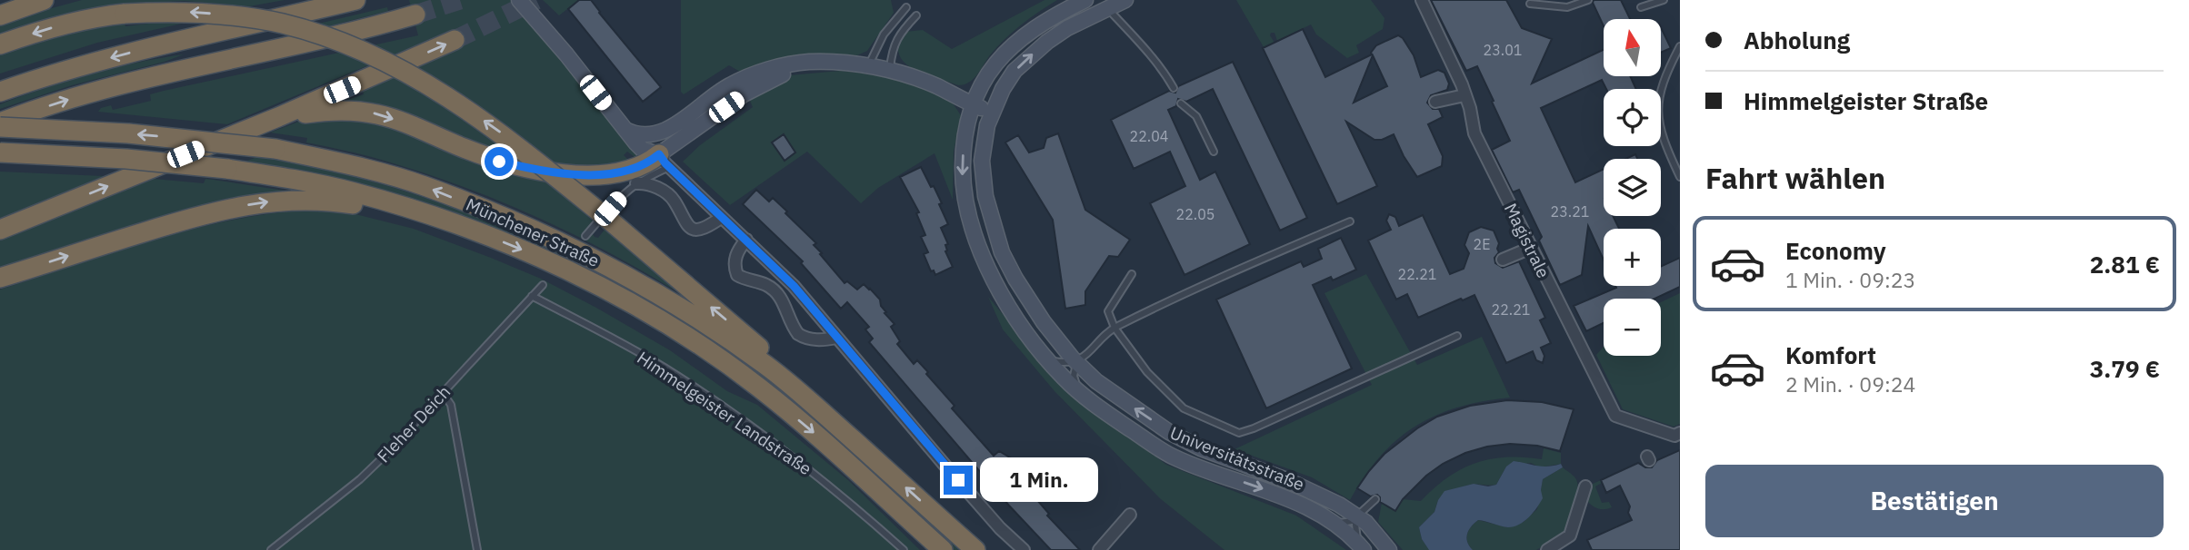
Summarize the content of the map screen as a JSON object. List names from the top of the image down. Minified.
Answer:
{"streets":{"highway":["Münchener Straße"],"street":["Magistrale","Universitätsstraße"],"lane":["Himmelgeister Landstraße","Fleher Deich"]},"crossings":[["Himmelgeister Landstraße","Fleher Deich"]],"house_numbers":["23.01","22.04","23.21","22.05","2E","22.21","22.21"],"north":"top","page":{"banner":["Abholung","Himmelgeister Straße"],"map_buttons":["+","−"],"heading":"Fahrt wählen","list":[{"name":"Economy","note":"1 Min. · 09:23","value":"2.81 €"},{"name":"Komfort","note":"2 Min. · 09:24","value":"3.79 €"}],"buttons":"Bestätigen","bubble":"1 Min."}}
